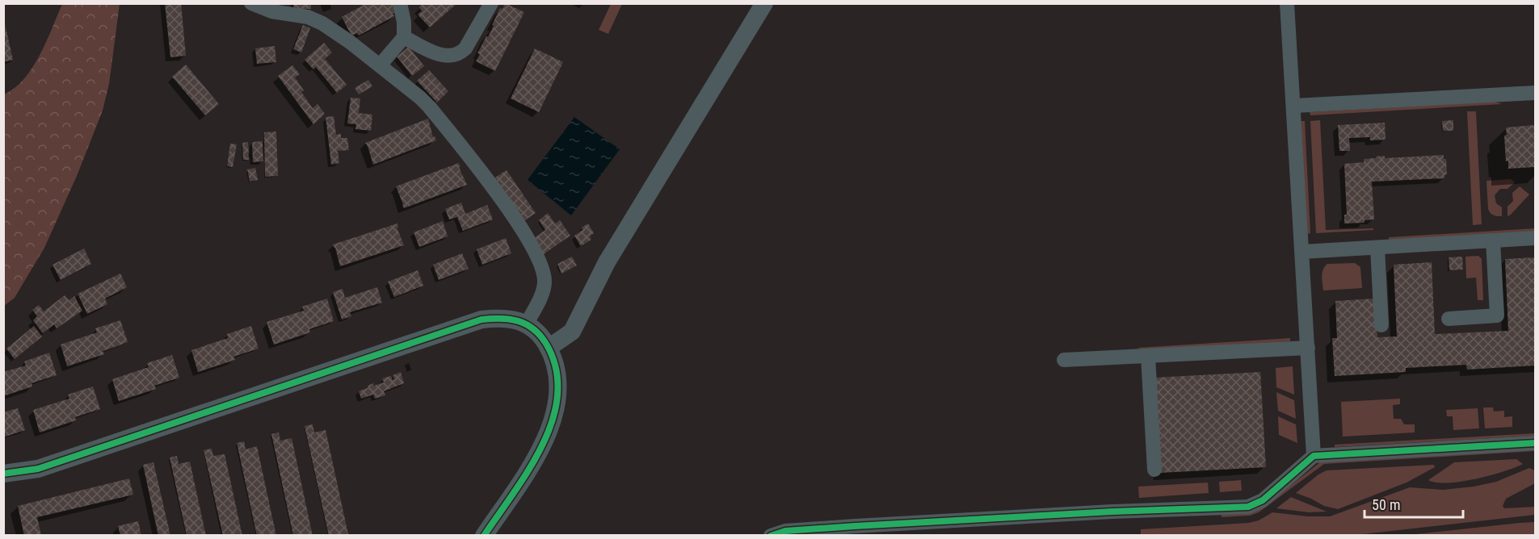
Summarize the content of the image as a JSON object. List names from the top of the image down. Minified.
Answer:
{"scale_bar":"50 m"}
